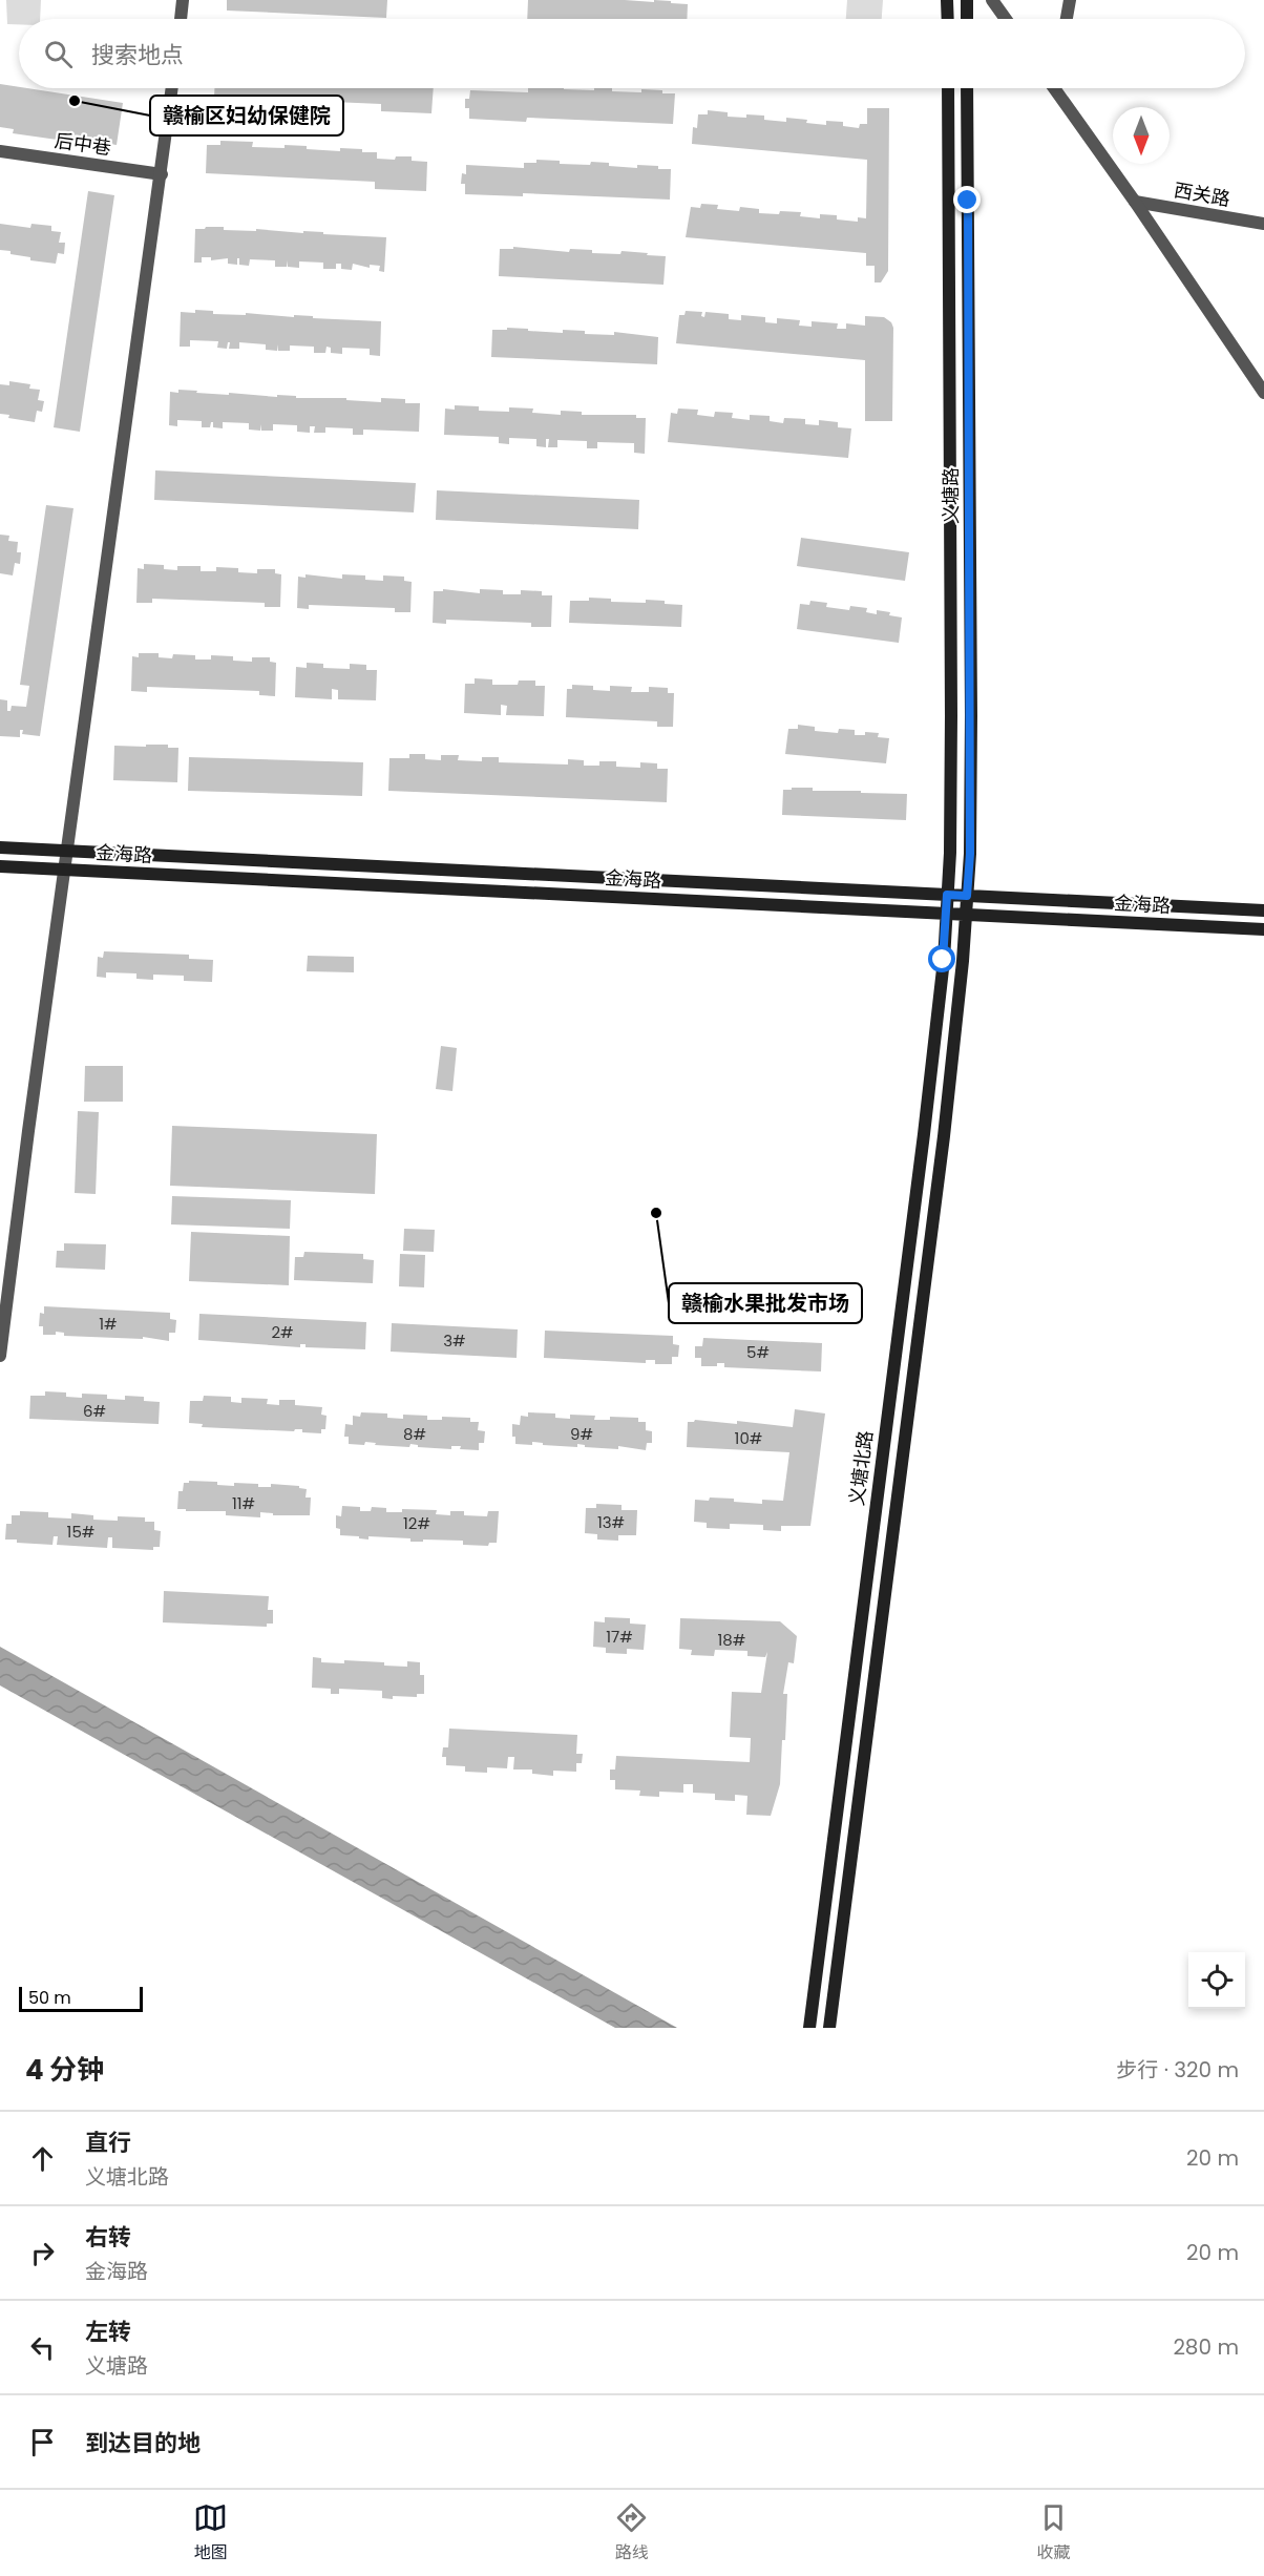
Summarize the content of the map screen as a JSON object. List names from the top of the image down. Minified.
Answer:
{"streets":{"main road":["义塘路","金海路","义塘北路"],"street":["后中巷","西关路"]},"crossings":[["义塘路","金海路"],["义塘路","义塘北路"],["金海路","义塘北路"]],"places":["赣榆区妇幼保健院","赣榆水果批发市场"],"house_numbers":["1#","2#","3#","5#","6#","8#","9#","10#","11#","13#","12#","15#","17#","18#"],"scale_bar":"50 m","north":"bottom","page":{"search":"搜索地点","scale":"50 m","heading":["4 分钟","步行 · 320 m"],"list":[["直行","义塘北路","20 m"],["右转","金海路","20 m"],["左转","义塘路","280 m"],"到达目的地"],"nav":["地图","路线","收藏"]}}
